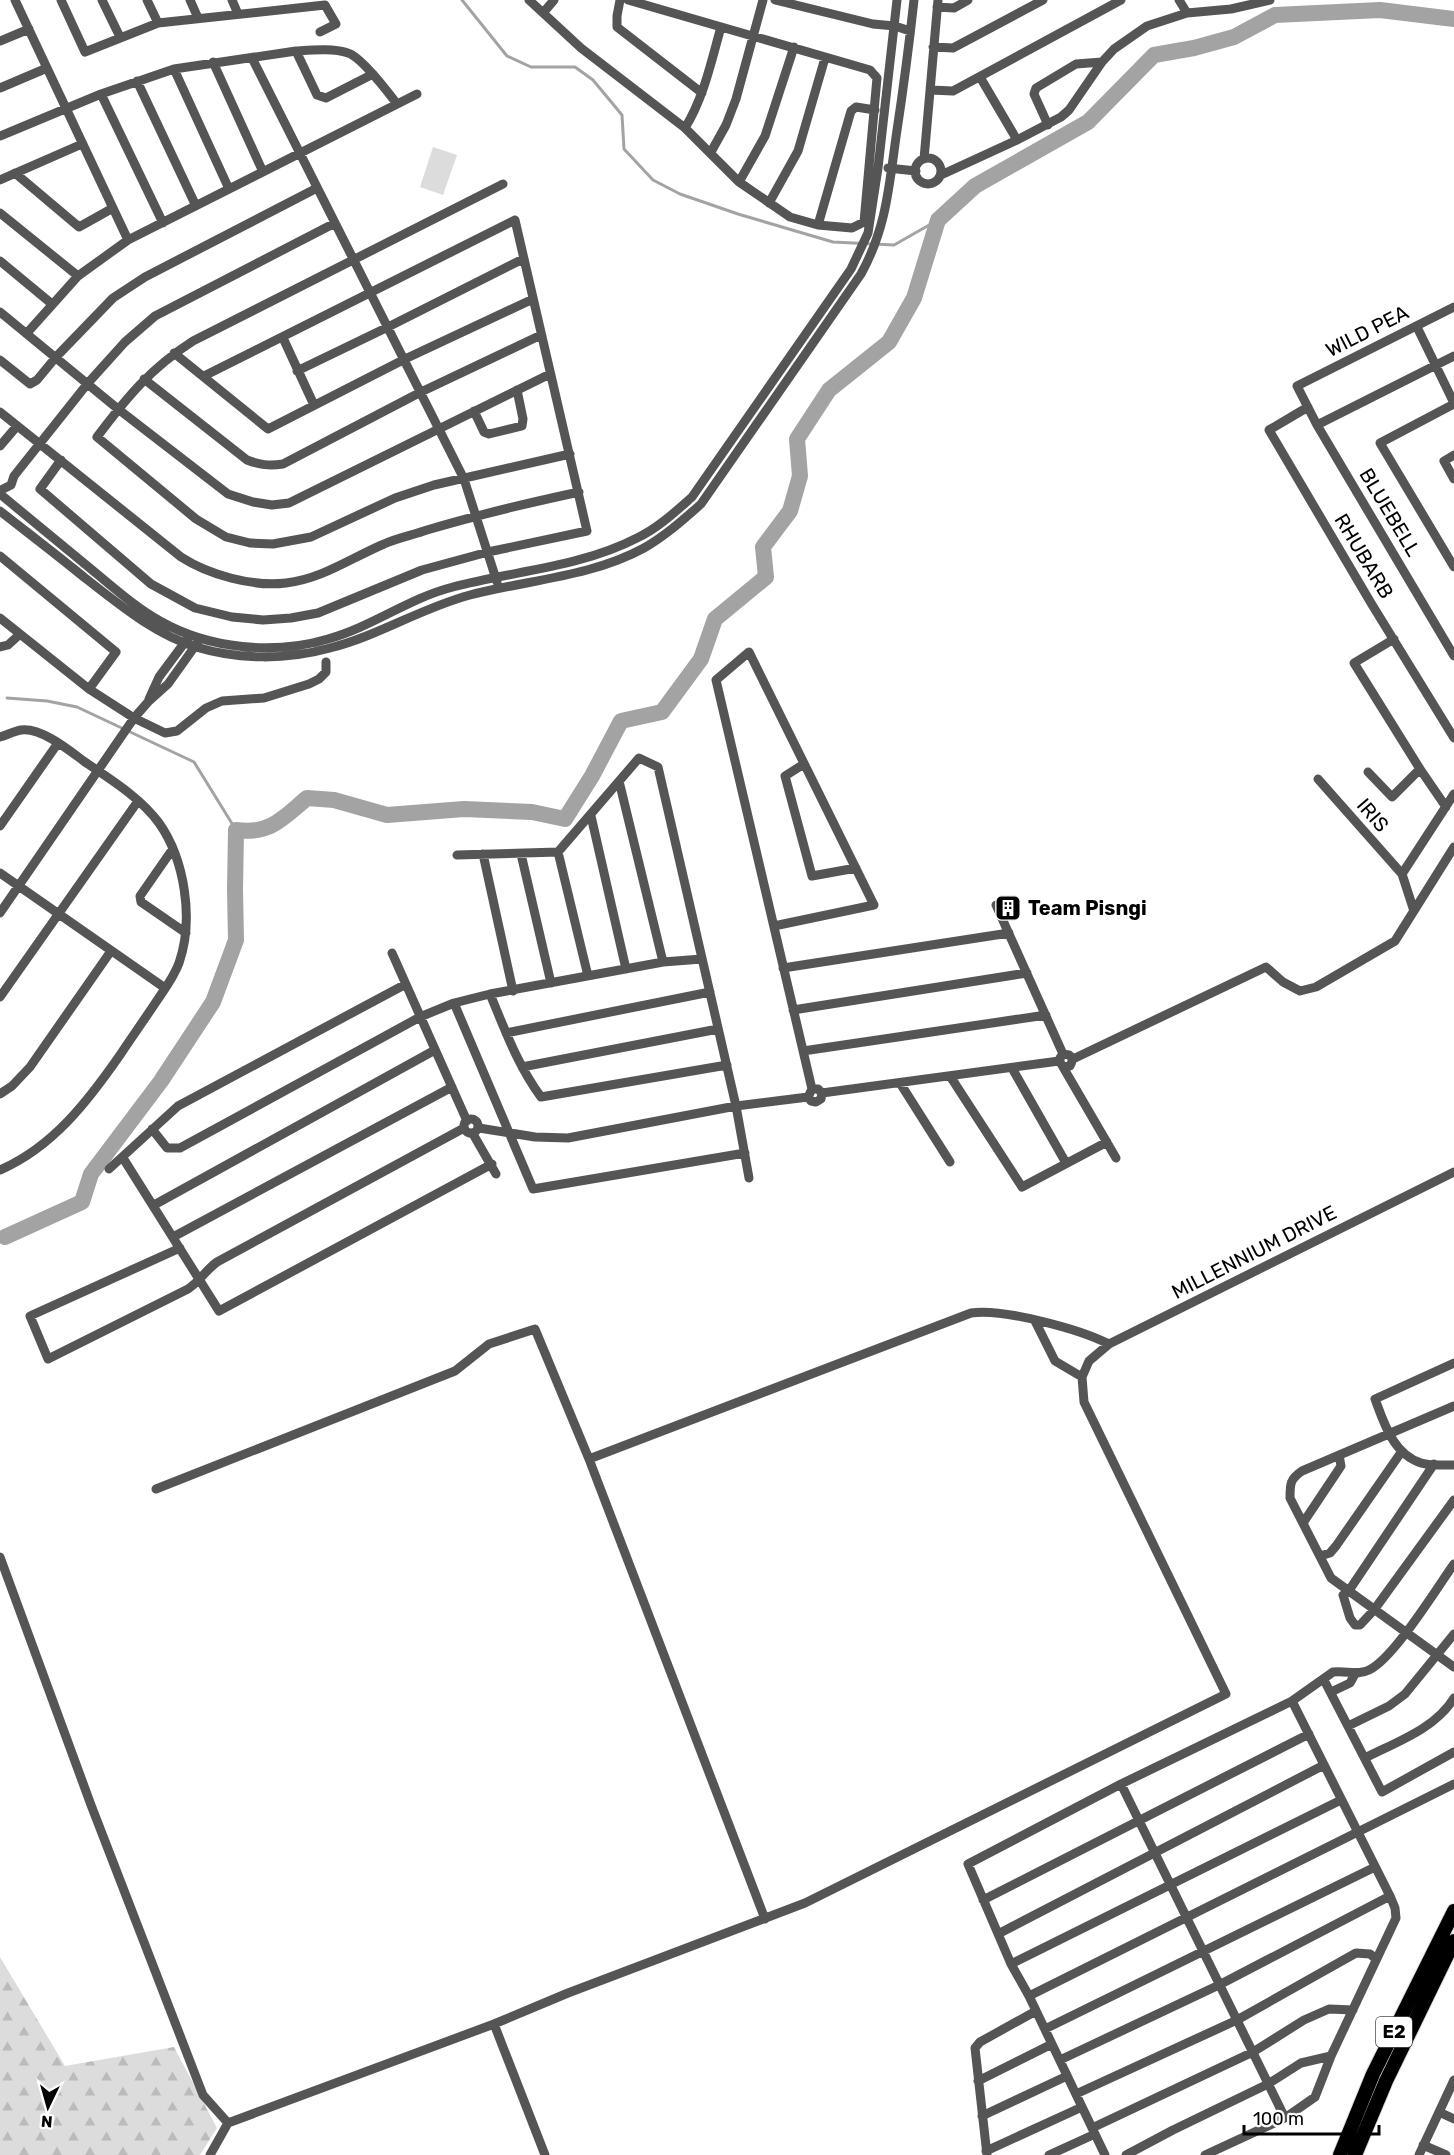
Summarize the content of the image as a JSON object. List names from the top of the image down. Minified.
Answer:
{"streets":{"highway":["E2"],"street":["WILD PEA","BLUEBELL","RHUBARB","IRIS","MILLENNIUM DRIVE"]},"crossings":[["WILD PEA","BLUEBELL"],["BLUEBELL","RHUBARB"]],"places":{"building":["Team Pisngi"]},"scale_bar":"100 m","north":"bottom"}
